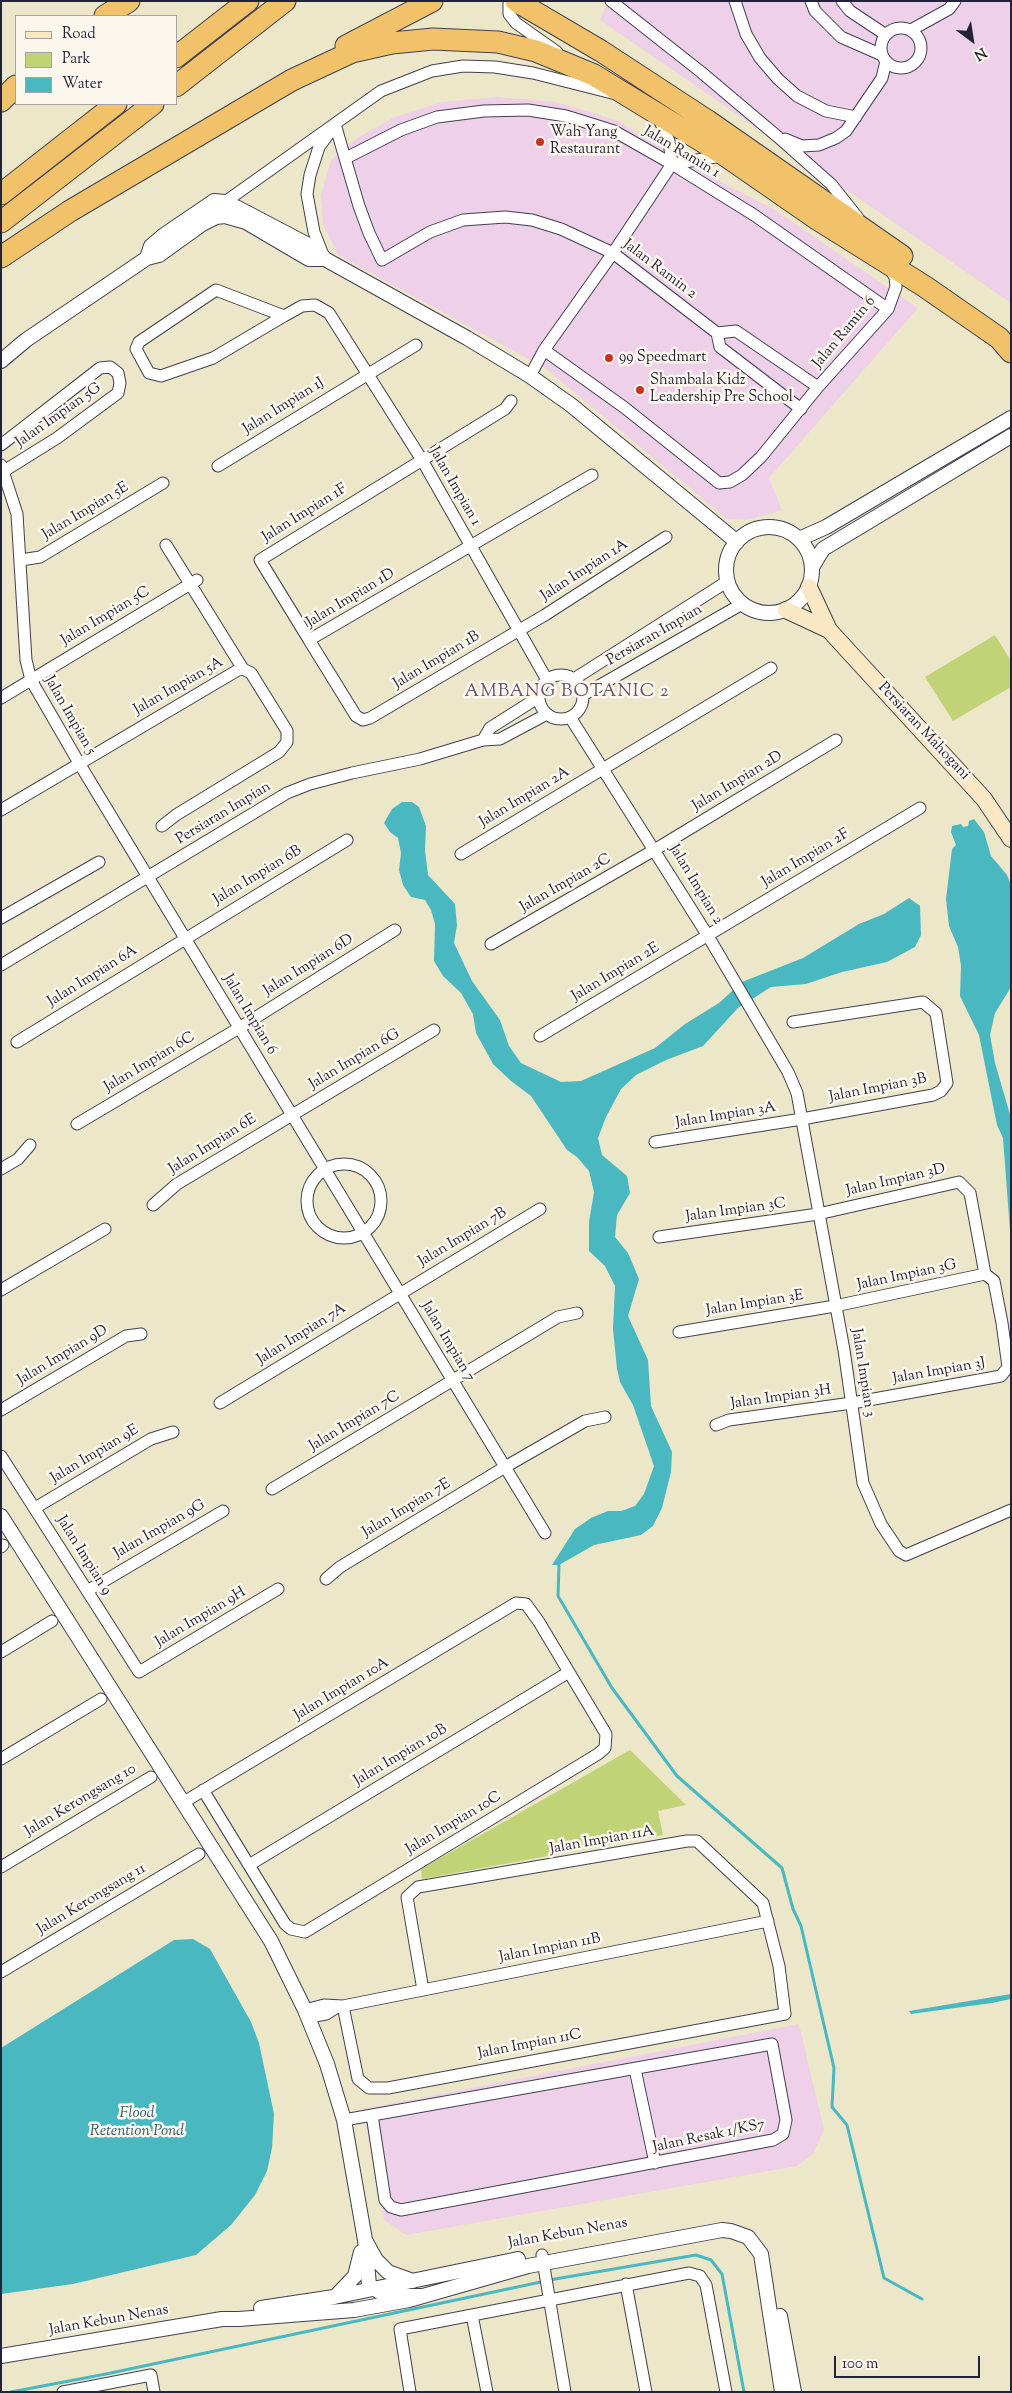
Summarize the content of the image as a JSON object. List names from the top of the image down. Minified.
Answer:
{"streets":{"main road":["Persiaran Mahogani"],"street":["Jalan Ramin 1","Jalan Ramin 2","Jalan Ramin 6","Jalan Impian 1J","Jalan Impian 5G","Jalan Impian 1","Jalan Impian 5E","Jalan Impian 1F","Jalan Impian 1A","Jalan Impian 1D","Jalan Impian 5C","Persiaran Impian","Jalan Impian 1B","Jalan Impian 5A","Jalan Impian 5","Jalan Impian 2D","Jalan Impian 2A","Jalan Impian 2F","Jalan Impian 6B","Jalan Impian 2C","Jalan Impian 2","Jalan Impian 6D","Jalan Impian 2E","Jalan Impian 6A","Jalan Impian 6","Jalan Impian 6G","Jalan Impian 6C","Jalan Impian 3B","Jalan Impian 3A","Jalan Impian 6E","Jalan Impian 3D","Jalan Impian 3C","Jalan Impian 7B","Jalan Impian 3G","Jalan Impian 3E","Jalan Impian 7A","Jalan Impian 7","Jalan Impian 9D","Jalan Impian 3J","Jalan Impian 3","Jalan Impian 3H","Jalan Impian 7C","Jalan Impian 9E","Jalan Impian 7E","Jalan Impian 9G","Jalan Impian 9","Jalan Impian 9H","Jalan Impian 10A","Jalan Impian 10B","Jalan Kerongsang 10","Jalan Impian 10C","Jalan Impian 11A","Jalan Kerongsang 11","Jalan Impian 11B","Jalan Impian 11C","Jalan Resak 1/KS7","Jalan Kebun Nenas"]},"crossings":[["Jalan Ramin 1","Jalan Ramin 2"],["Jalan Ramin 1","Jalan Ramin 6"],["Jalan Ramin 2","Jalan Ramin 6"],["Jalan Impian 1J","Jalan Impian 1"],["Jalan Impian 5G","Jalan Impian 5"],["Jalan Impian 1","Jalan Impian 1F"],["Jalan Impian 1","Jalan Impian 1A"],["Jalan Impian 1","Jalan Impian 1D"],["Jalan Impian 1","Persiaran Impian"],["Jalan Impian 1","Jalan Impian 1B"],["Jalan Impian 1","Jalan Impian 2"],["Jalan Impian 5E","Jalan Impian 5"],["Jalan Impian 1F","Jalan Impian 1D"],["Jalan Impian 1A","Jalan Impian 1B"],["Jalan Impian 1D","Jalan Impian 1B"],["Jalan Impian 5C","Jalan Impian 5"],["Persiaran Impian","Jalan Impian 5"],["Persiaran Impian","Jalan Impian 2"],["Persiaran Impian","Jalan Impian 6"],["Jalan Impian 5A","Jalan Impian 5"],["Jalan Impian 5","Jalan Impian 6"],["Jalan Impian 2D","Jalan Impian 2C"],["Jalan Impian 2D","Jalan Impian 2"],["Jalan Impian 2A","Jalan Impian 2"],["Jalan Impian 2F","Jalan Impian 2"],["Jalan Impian 2F","Jalan Impian 2E"],["Jalan Impian 6B","Jalan Impian 6A"],["Jalan Impian 6B","Jalan Impian 6"],["Jalan Impian 2C","Jalan Impian 2"],["Jalan Impian 2","Jalan Impian 2E"],["Jalan Impian 2","Jalan Impian 3"],["Jalan Impian 6D","Jalan Impian 6"],["Jalan Impian 6D","Jalan Impian 6C"],["Jalan Impian 6A","Jalan Impian 6"],["Jalan Impian 6","Jalan Impian 6G"],["Jalan Impian 6","Jalan Impian 6C"],["Jalan Impian 6","Jalan Impian 6E"],["Jalan Impian 6","Jalan Impian 7"],["Jalan Impian 6G","Jalan Impian 6E"],["Jalan Impian 3B","Jalan Impian 3A"],["Jalan Impian 3B","Jalan Impian 3"],["Jalan Impian 3A","Jalan Impian 3"],["Jalan Impian 3D","Jalan Impian 3C"],["Jalan Impian 3D","Jalan Impian 3G"],["Jalan Impian 3D","Jalan Impian 3J"],["Jalan Impian 3D","Jalan Impian 3"],["Jalan Impian 3C","Jalan Impian 3"],["Jalan Impian 7B","Jalan Impian 7A"],["Jalan Impian 7B","Jalan Impian 7"],["Jalan Impian 3G","Jalan Impian 3E"],["Jalan Impian 3G","Jalan Impian 3J"],["Jalan Impian 3G","Jalan Impian 3"],["Jalan Impian 3E","Jalan Impian 3"],["Jalan Impian 7A","Jalan Impian 7"],["Jalan Impian 7","Jalan Impian 7C"],["Jalan Impian 7","Jalan Impian 7E"],["Jalan Impian 3J","Jalan Impian 3"],["Jalan Impian 3J","Jalan Impian 3H"],["Jalan Impian 3","Jalan Impian 3H"],["Jalan Impian 9E","Jalan Impian 9"],["Jalan Impian 9G","Jalan Impian 9"],["Jalan Impian 9","Jalan Impian 9H"],["Jalan Impian 10A","Jalan Impian 10B"],["Jalan Impian 10A","Jalan Impian 10C"],["Jalan Impian 10B","Jalan Impian 10C"],["Jalan Impian 11A","Jalan Impian 11B"],["Jalan Impian 11A","Jalan Impian 11C"],["Jalan Impian 11B","Jalan Impian 11C"]],"districts":["AMBANG BOTANIC 2"],"water":["Flood Retention Pond"],"places":["Wah Yang Restaurant","99 Speedmart","Shambala Kidz Leadership Pre School"],"legend":["Road","Park","Water"],"scale_bar":"100 m","north":"bottom right"}
